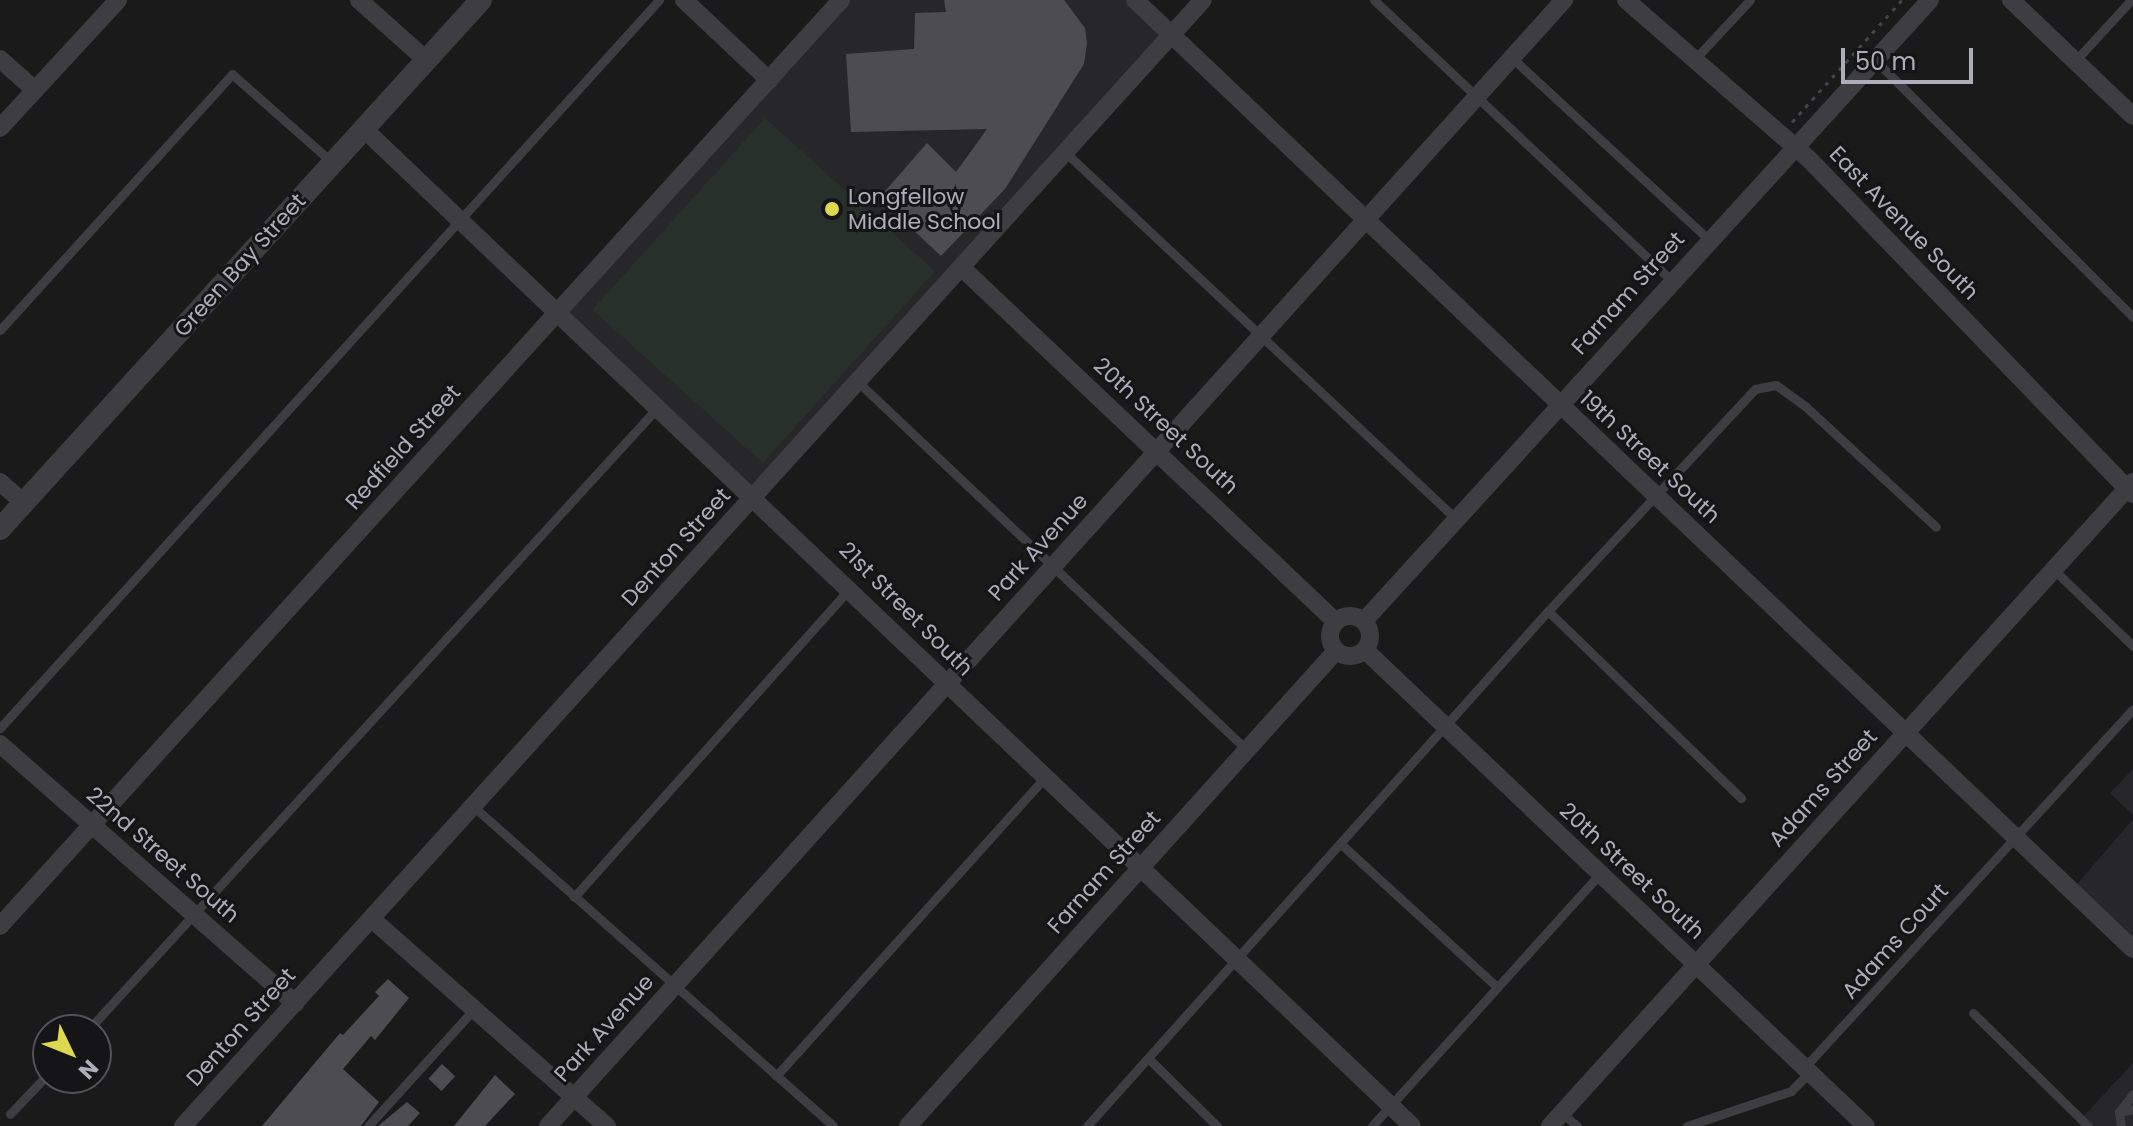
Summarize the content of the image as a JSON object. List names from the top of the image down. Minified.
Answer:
{"streets":{"street":["East Avenue South","Green Bay Street","Farnam Street","20th Street South","Redfield Street","19th Street South","Denton Street","Park Avenue","21st Street South","Adams Street","22nd Street South"],"lane":["Adams Court"]},"crossings":[["East Avenue South","Farnam Street"],["East Avenue South","Adams Street"],["Green Bay Street","21st Street South"],["Farnam Street","20th Street South"],["Farnam Street","19th Street South"],["Farnam Street","21st Street South"],["20th Street South","Denton Street"],["20th Street South","Park Avenue"],["20th Street South","Adams Street"],["20th Street South","Adams Court"],["Redfield Street","21st Street South"],["Redfield Street","22nd Street South"],["19th Street South","Denton Street"],["19th Street South","Park Avenue"],["19th Street South","Adams Street"],["19th Street South","Adams Court"],["Denton Street","21st Street South"],["Denton Street","22nd Street South"],["Park Avenue","21st Street South"]],"places":["Longfellow Middle School"],"scale_bar":"50 m","north":"bottom right"}
